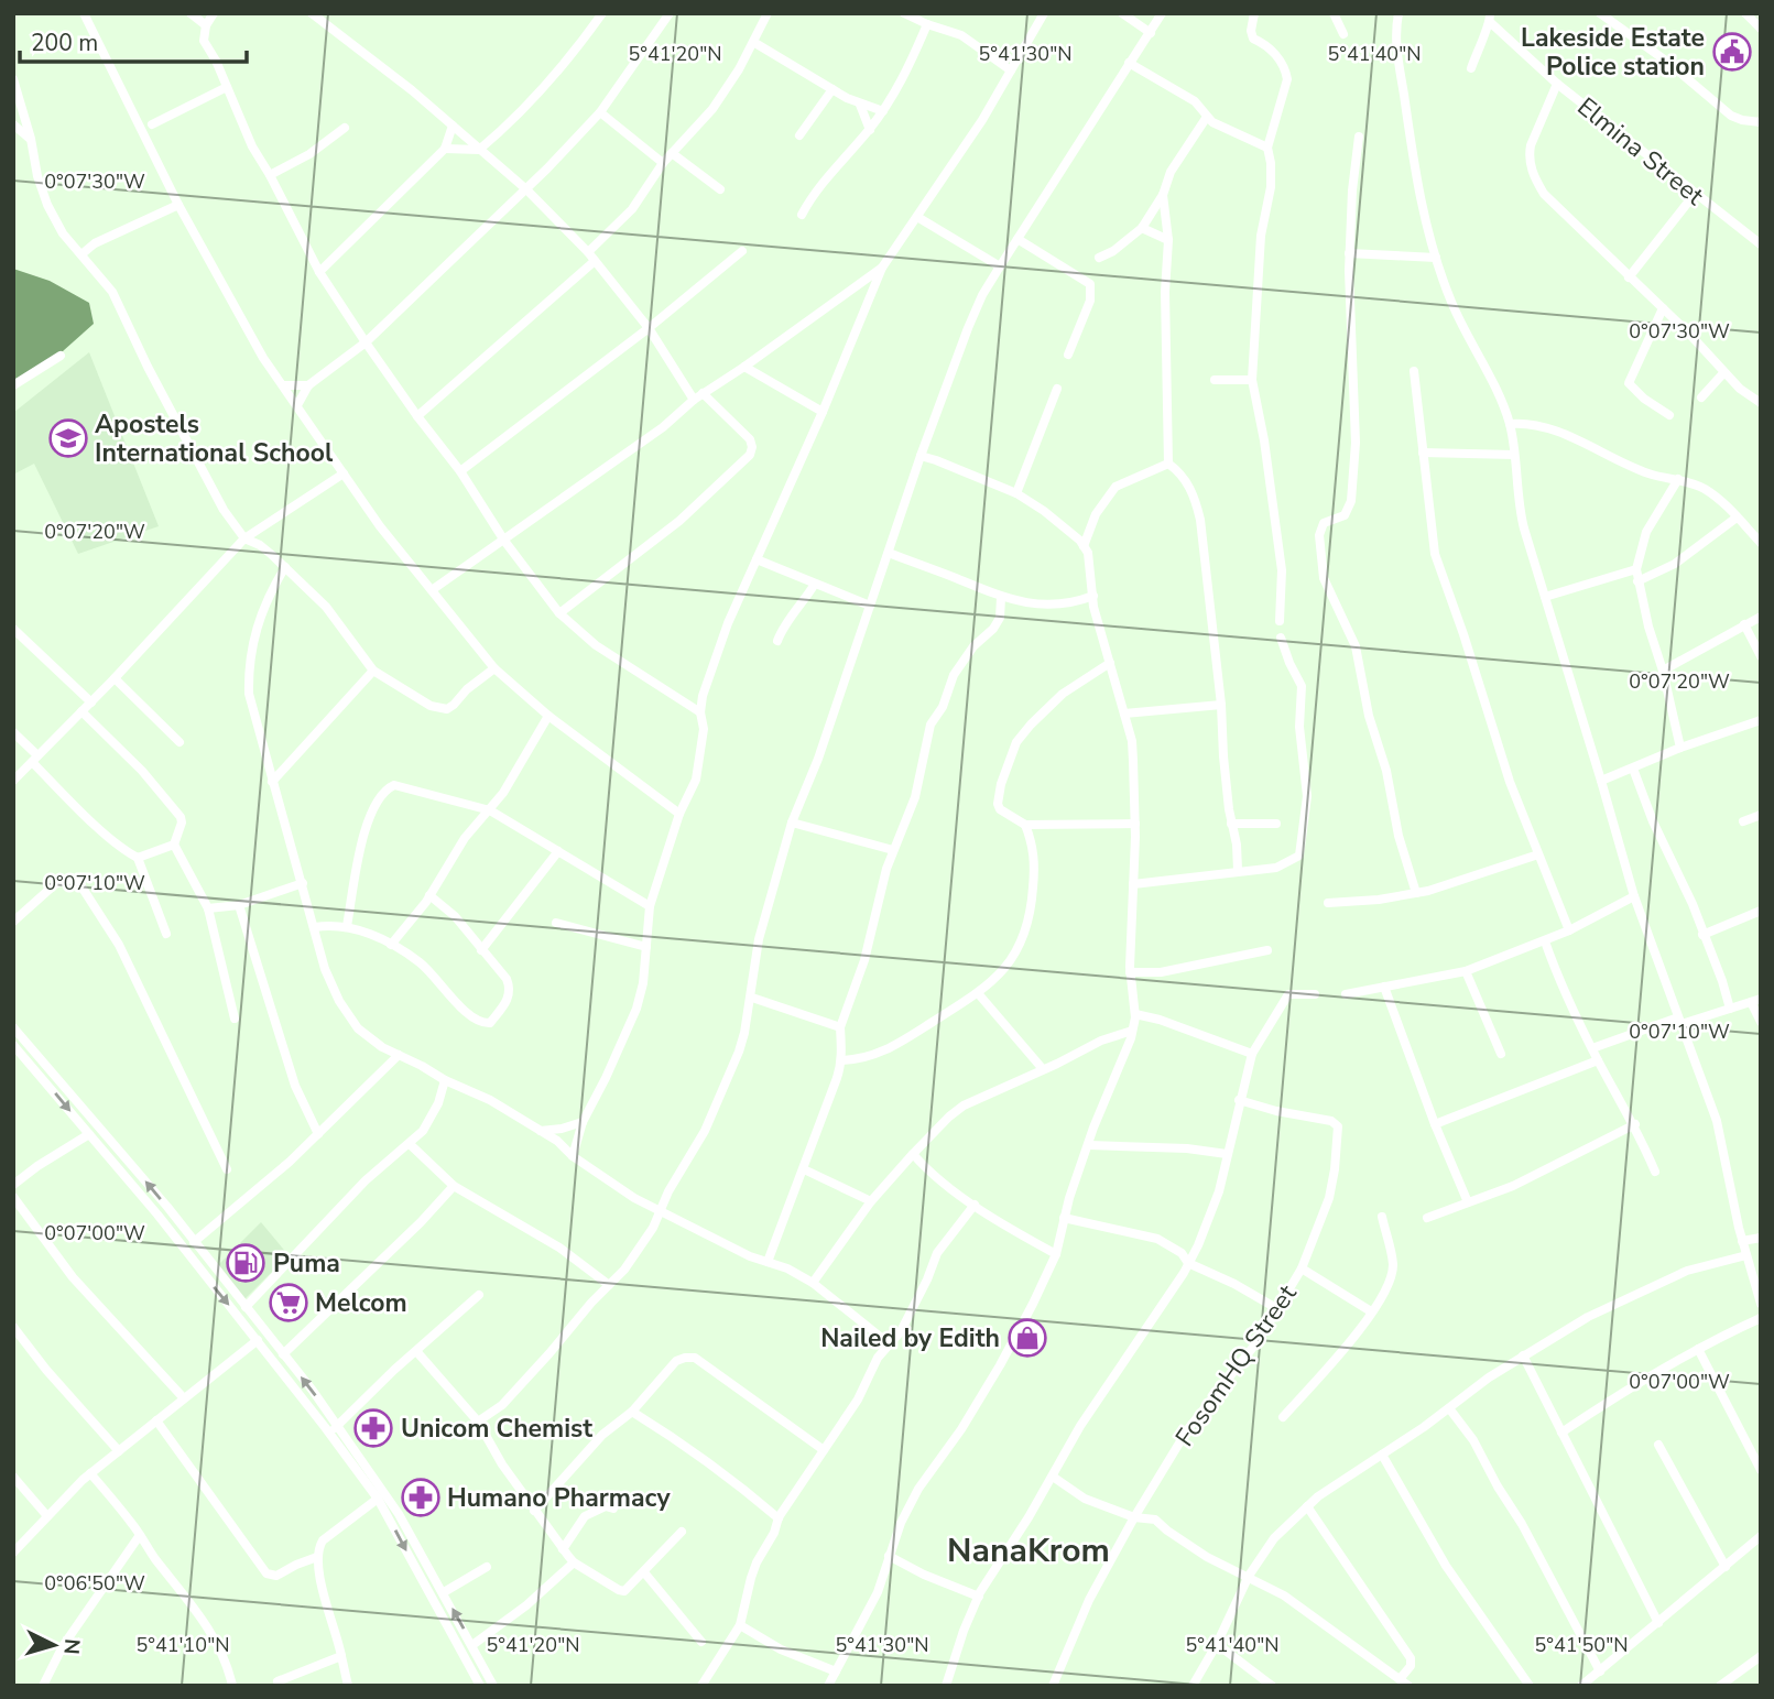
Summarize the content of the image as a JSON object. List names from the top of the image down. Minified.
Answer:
{"streets":{"street":["Elmina Street","FosomHQ Street"]},"districts":["NanaKrom"],"places":{"public building":["Lakeside Estate Police station"],"school or university":["Apostels International School"],"fuel station":["Puma"],"supermarket":["Melcom"],"shop":["Nailed by Edith"],"pharmacy":["Unicom Chemist","Humano Pharmacy"]},"scale_bar":"200 m","north":"right","coordinates":["5°41'20\"N","5°41'30\"N","5°41'40\"N","0°07'30\"W","0°07'20\"W","0°07'10\"W","0°07'00\"W","0°06'50\"W","5°41'10\"N","5°41'50\"N"]}
